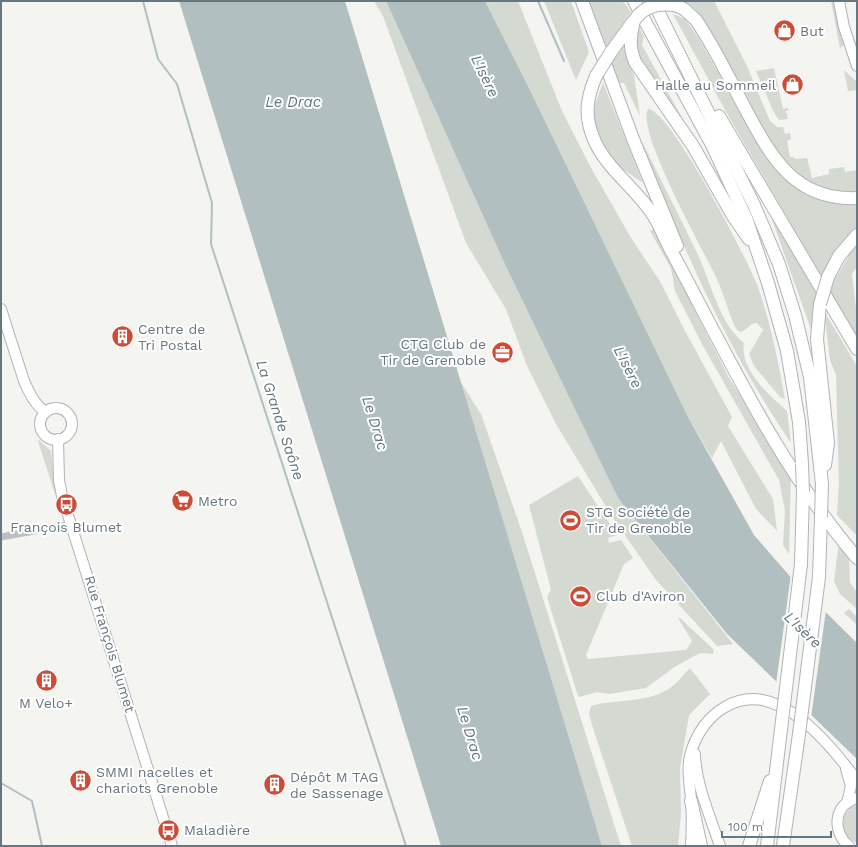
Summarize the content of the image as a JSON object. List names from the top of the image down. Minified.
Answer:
{"streets":{"street":["Rue François Blumet"]},"water":["L'Isère","Le Drac","La Grande Saône"],"places":{"shop":["But","Halle au Sommeil"],"building":["Centre de Tri Postal","M Velo+","SMMI nacelles et chariots Grenoble","Dépôt M TAG de Sassenage"],"office":["CTG Club de Tir de Grenoble"],"supermarket":["Metro"],"bus stop":["François Blumet","Maladière"],"sports":["STG Société de Tir de Grenoble","Club d'Aviron"]},"scale_bar":"100 m"}
